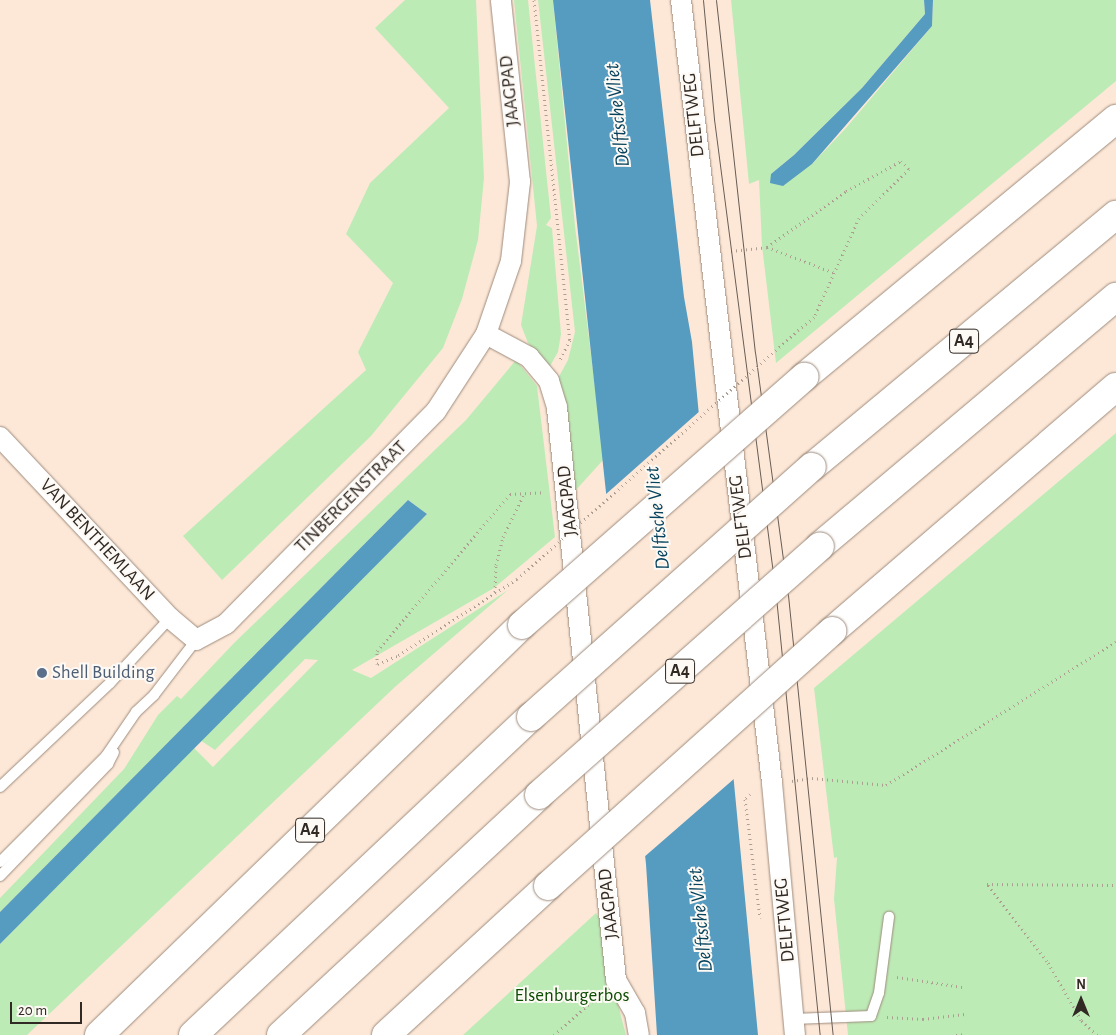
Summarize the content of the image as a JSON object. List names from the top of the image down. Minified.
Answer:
{"streets":{"highway":["A4"],"street":["JAAGPAD","DELFTWEG","TINBERGENSTRAAT","VAN BENTHEMLAAN"]},"crossings":[["JAAGPAD","TINBERGENSTRAAT"],["TINBERGENSTRAAT","VAN BENTHEMLAAN"]],"water":["Delftsche Vliet"],"parks":["Elsenburgerbos"],"places":["Shell Building"],"scale_bar":"20 m","north":"top"}
